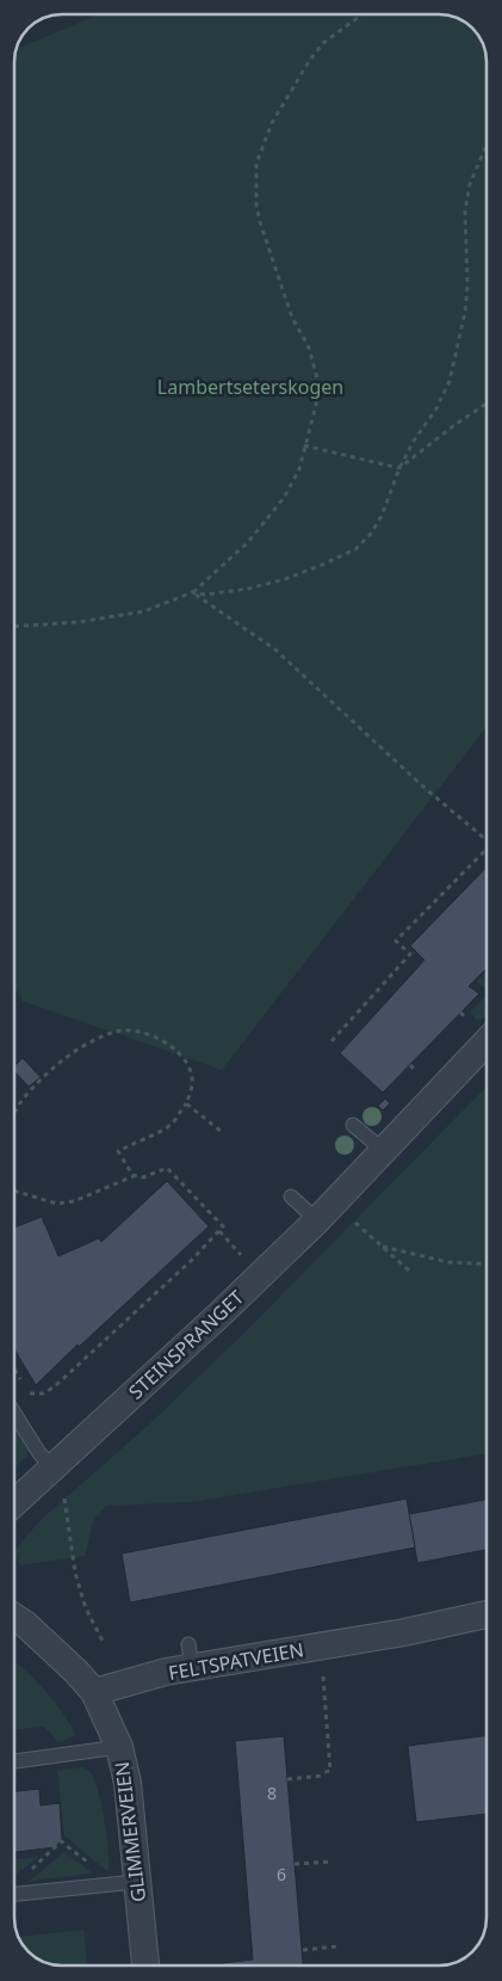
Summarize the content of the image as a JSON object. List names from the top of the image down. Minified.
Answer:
{"streets":{"street":["STEINSPRANGET","FELTSPATVEIEN","GLIMMERVEIEN"]},"crossings":[["FELTSPATVEIEN","GLIMMERVEIEN"]],"parks":["Lambertseterskogen"],"house_numbers":["8","6"]}
